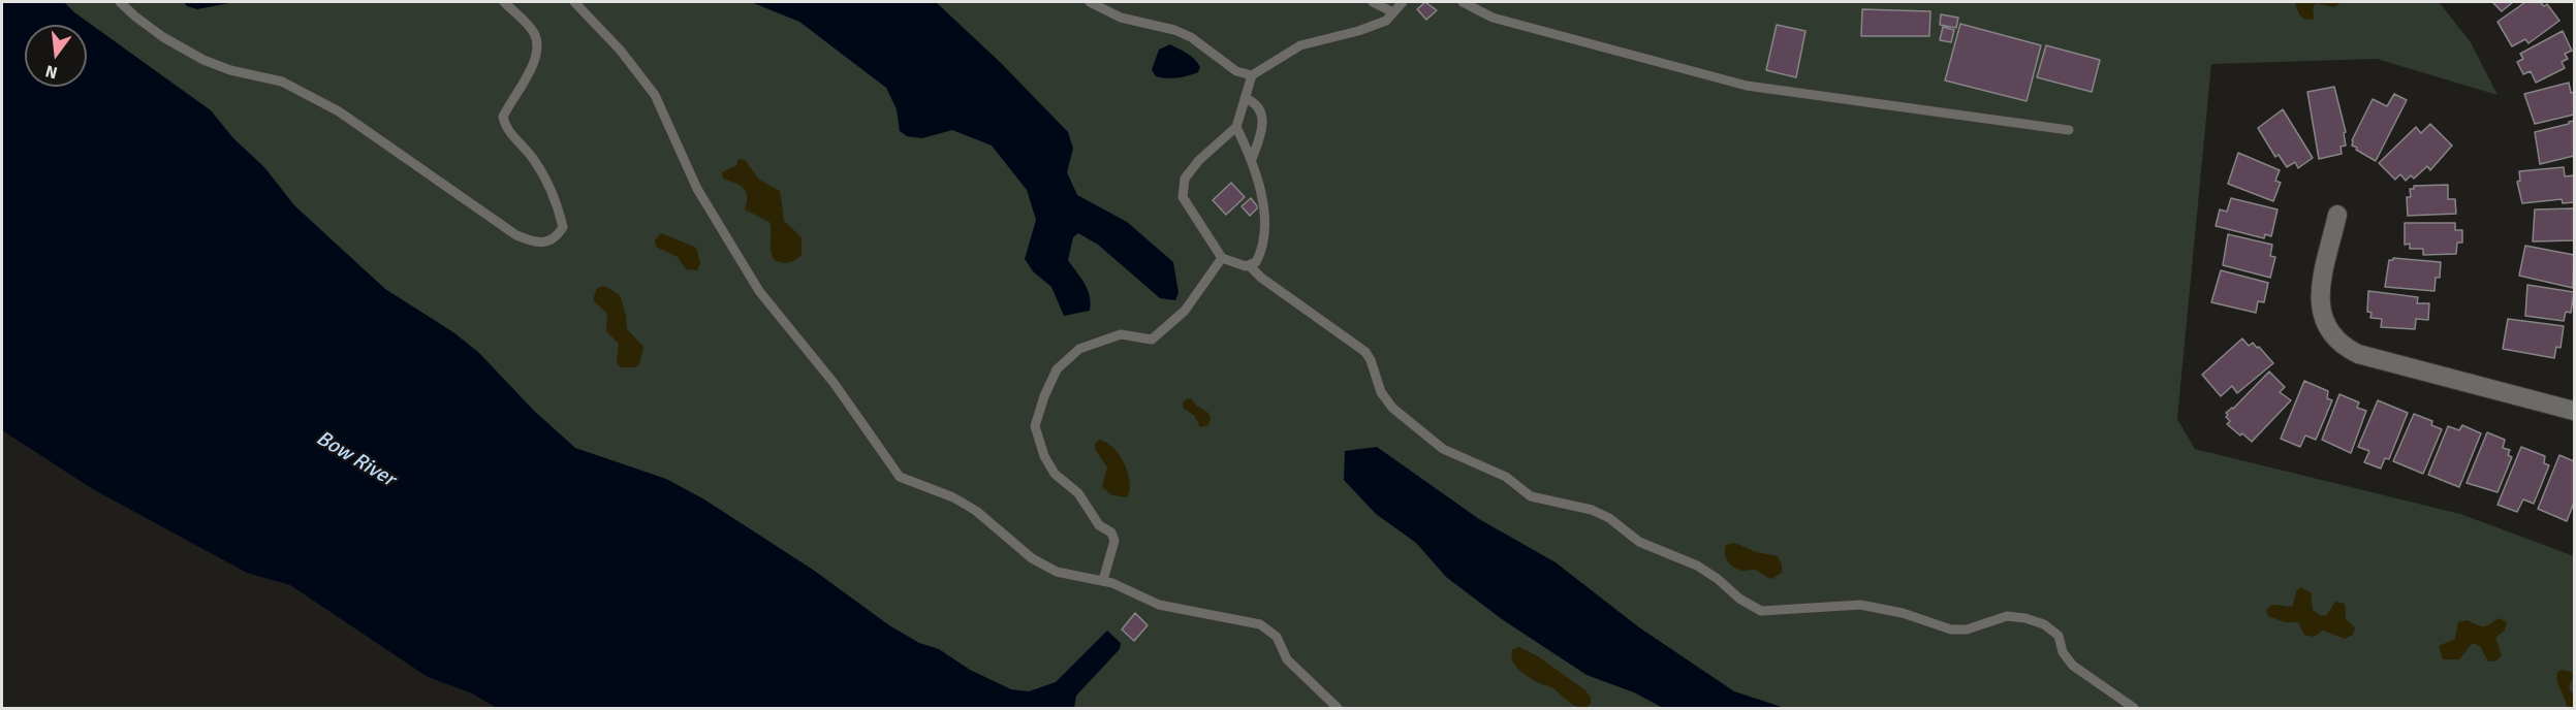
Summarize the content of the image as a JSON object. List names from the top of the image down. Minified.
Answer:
{"water":["Bow River"],"north":"bottom"}
